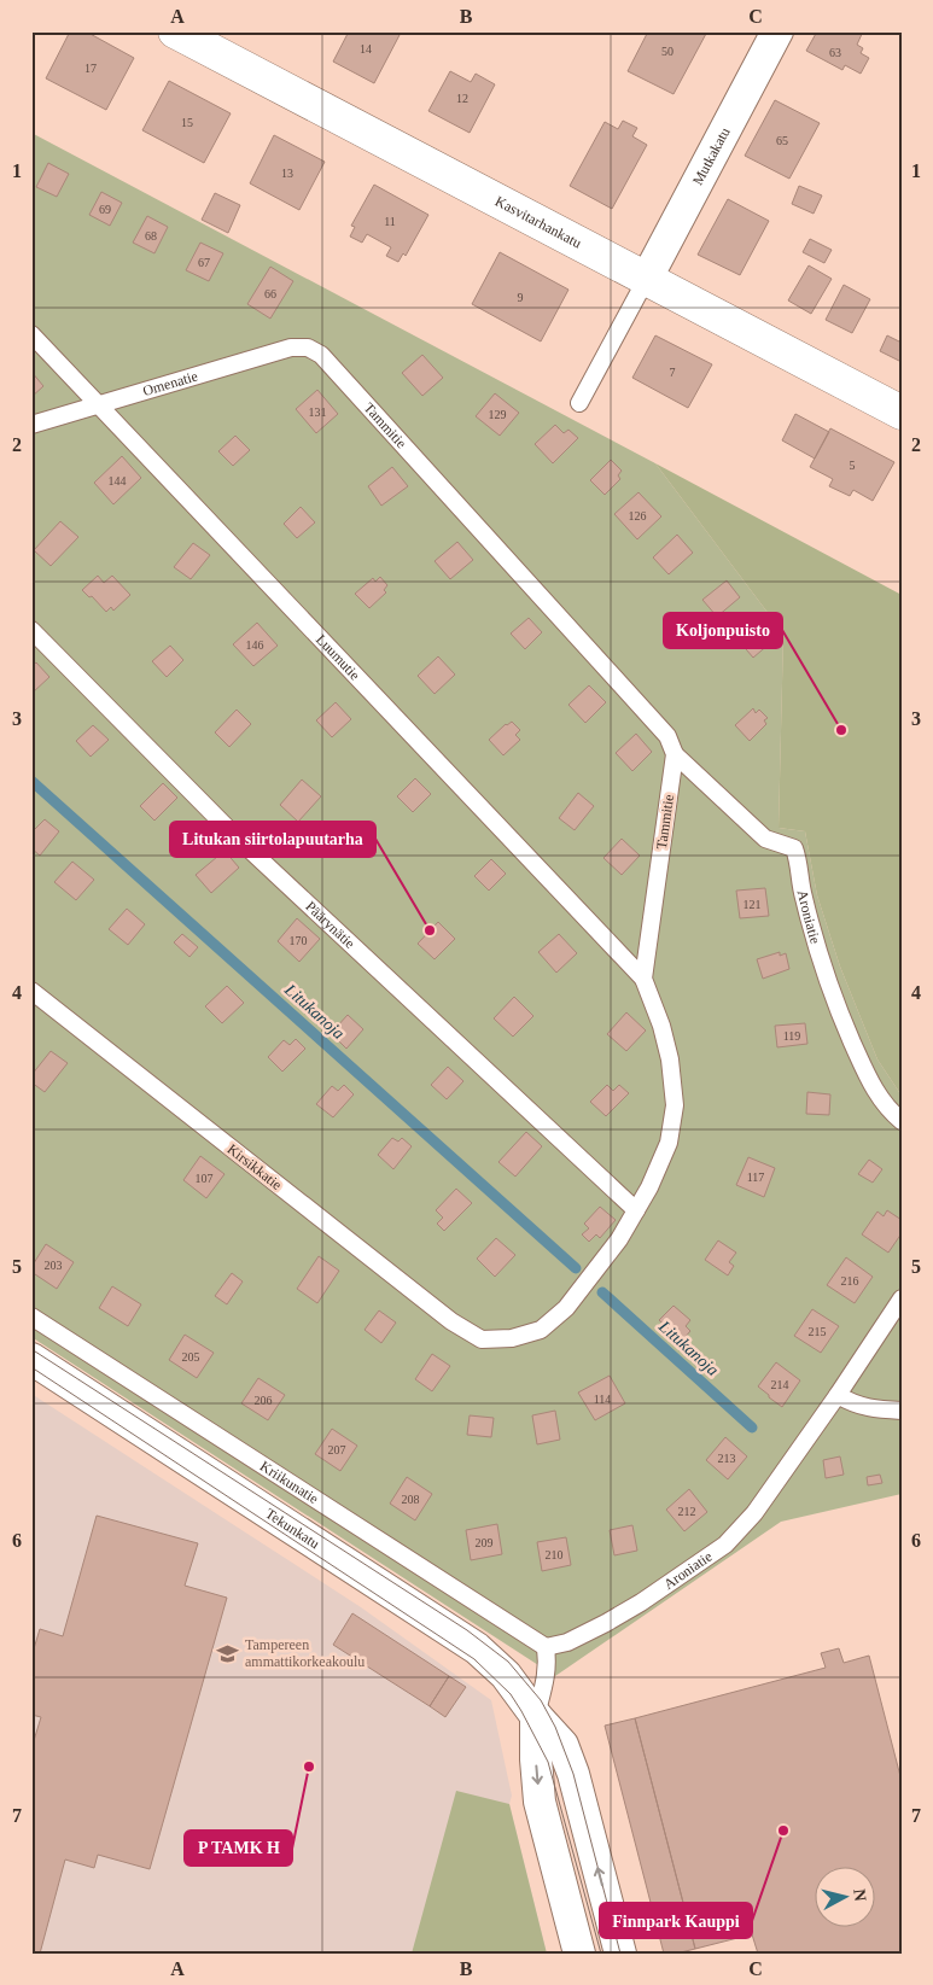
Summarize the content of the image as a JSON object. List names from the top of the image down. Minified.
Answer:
{"streets":{"street":["Mutkakatu","Kasvitarhankatu","Tekunkatu"],"lane":["Omenatie","Tammitie","Luumutie","Aroniatie","Päärynätie","Kirsikkatie","Kriikunatie"]},"crossings":[["Mutkakatu","Kasvitarhankatu"],["Omenatie","Tammitie"],["Omenatie","Luumutie"],["Tammitie","Luumutie"],["Tammitie","Aroniatie"],["Tammitie","Päärynätie"],["Tammitie","Kirsikkatie"],["Aroniatie","Kriikunatie"]],"water":["Litukanoja"],"places":{"other":["Koljonpuisto","Litukan siirtolapuutarha","P TAMK H","Finnpark Kauppi"],"school or university":["Tampereen ammattikorkeakoulu"]},"house_numbers":["14","50","63","17","12","15","65","13","69","11","68","67","66","9","7","131","129","5","144","126","146","121","170","119","117","107","203","216","215","205","214","114","206","207","213","208","212","209","210"],"north":"right","grid":{"columns":["A","B","C"],"rows":["1","2","3","4","5","6","7"]}}
